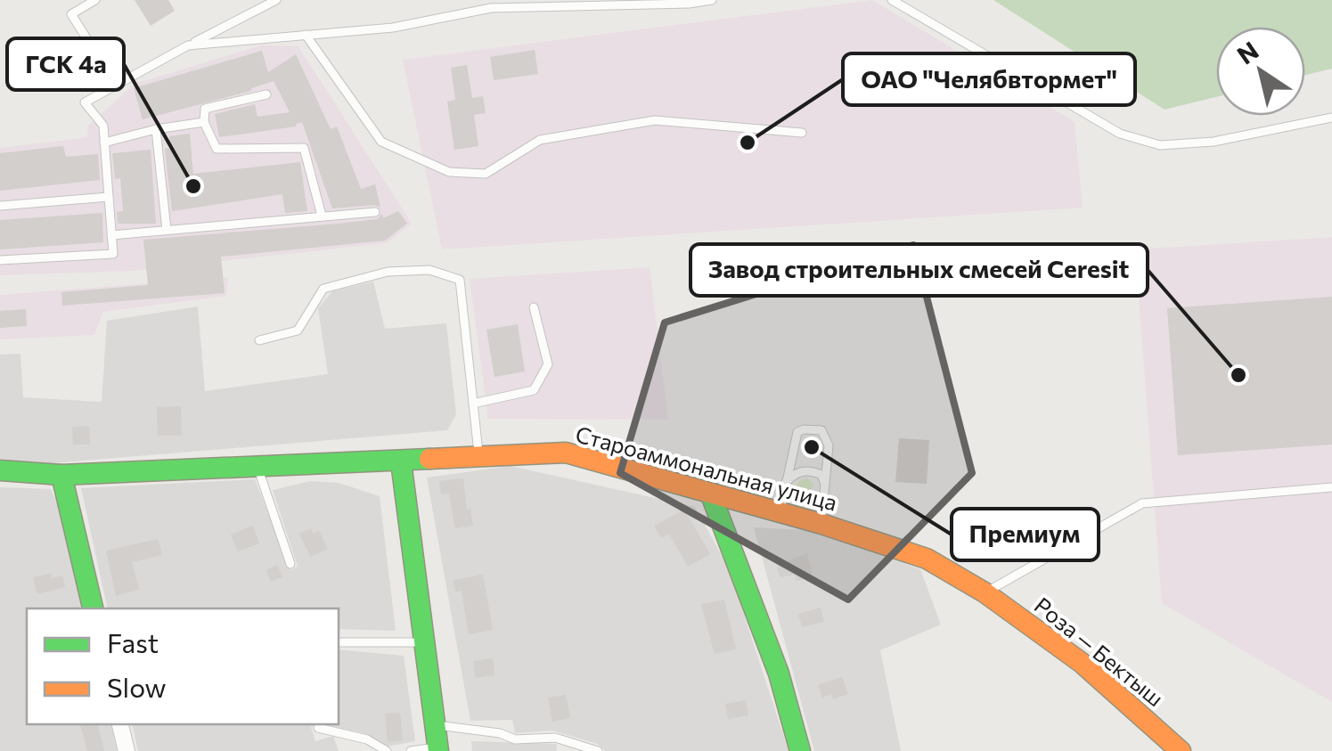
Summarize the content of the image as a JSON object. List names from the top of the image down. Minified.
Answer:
{"streets":{"street":["Староаммональная улица","Роза — Бектыш"]},"crossings":[["Староаммональная улица","Роза — Бектыш"]],"places":["ОАО \"Челябвтормет\"","ГСК 4а","Завод строительных смесей Ceresit","Премиум"],"legend":["Fast","Slow"],"north":"top left"}
